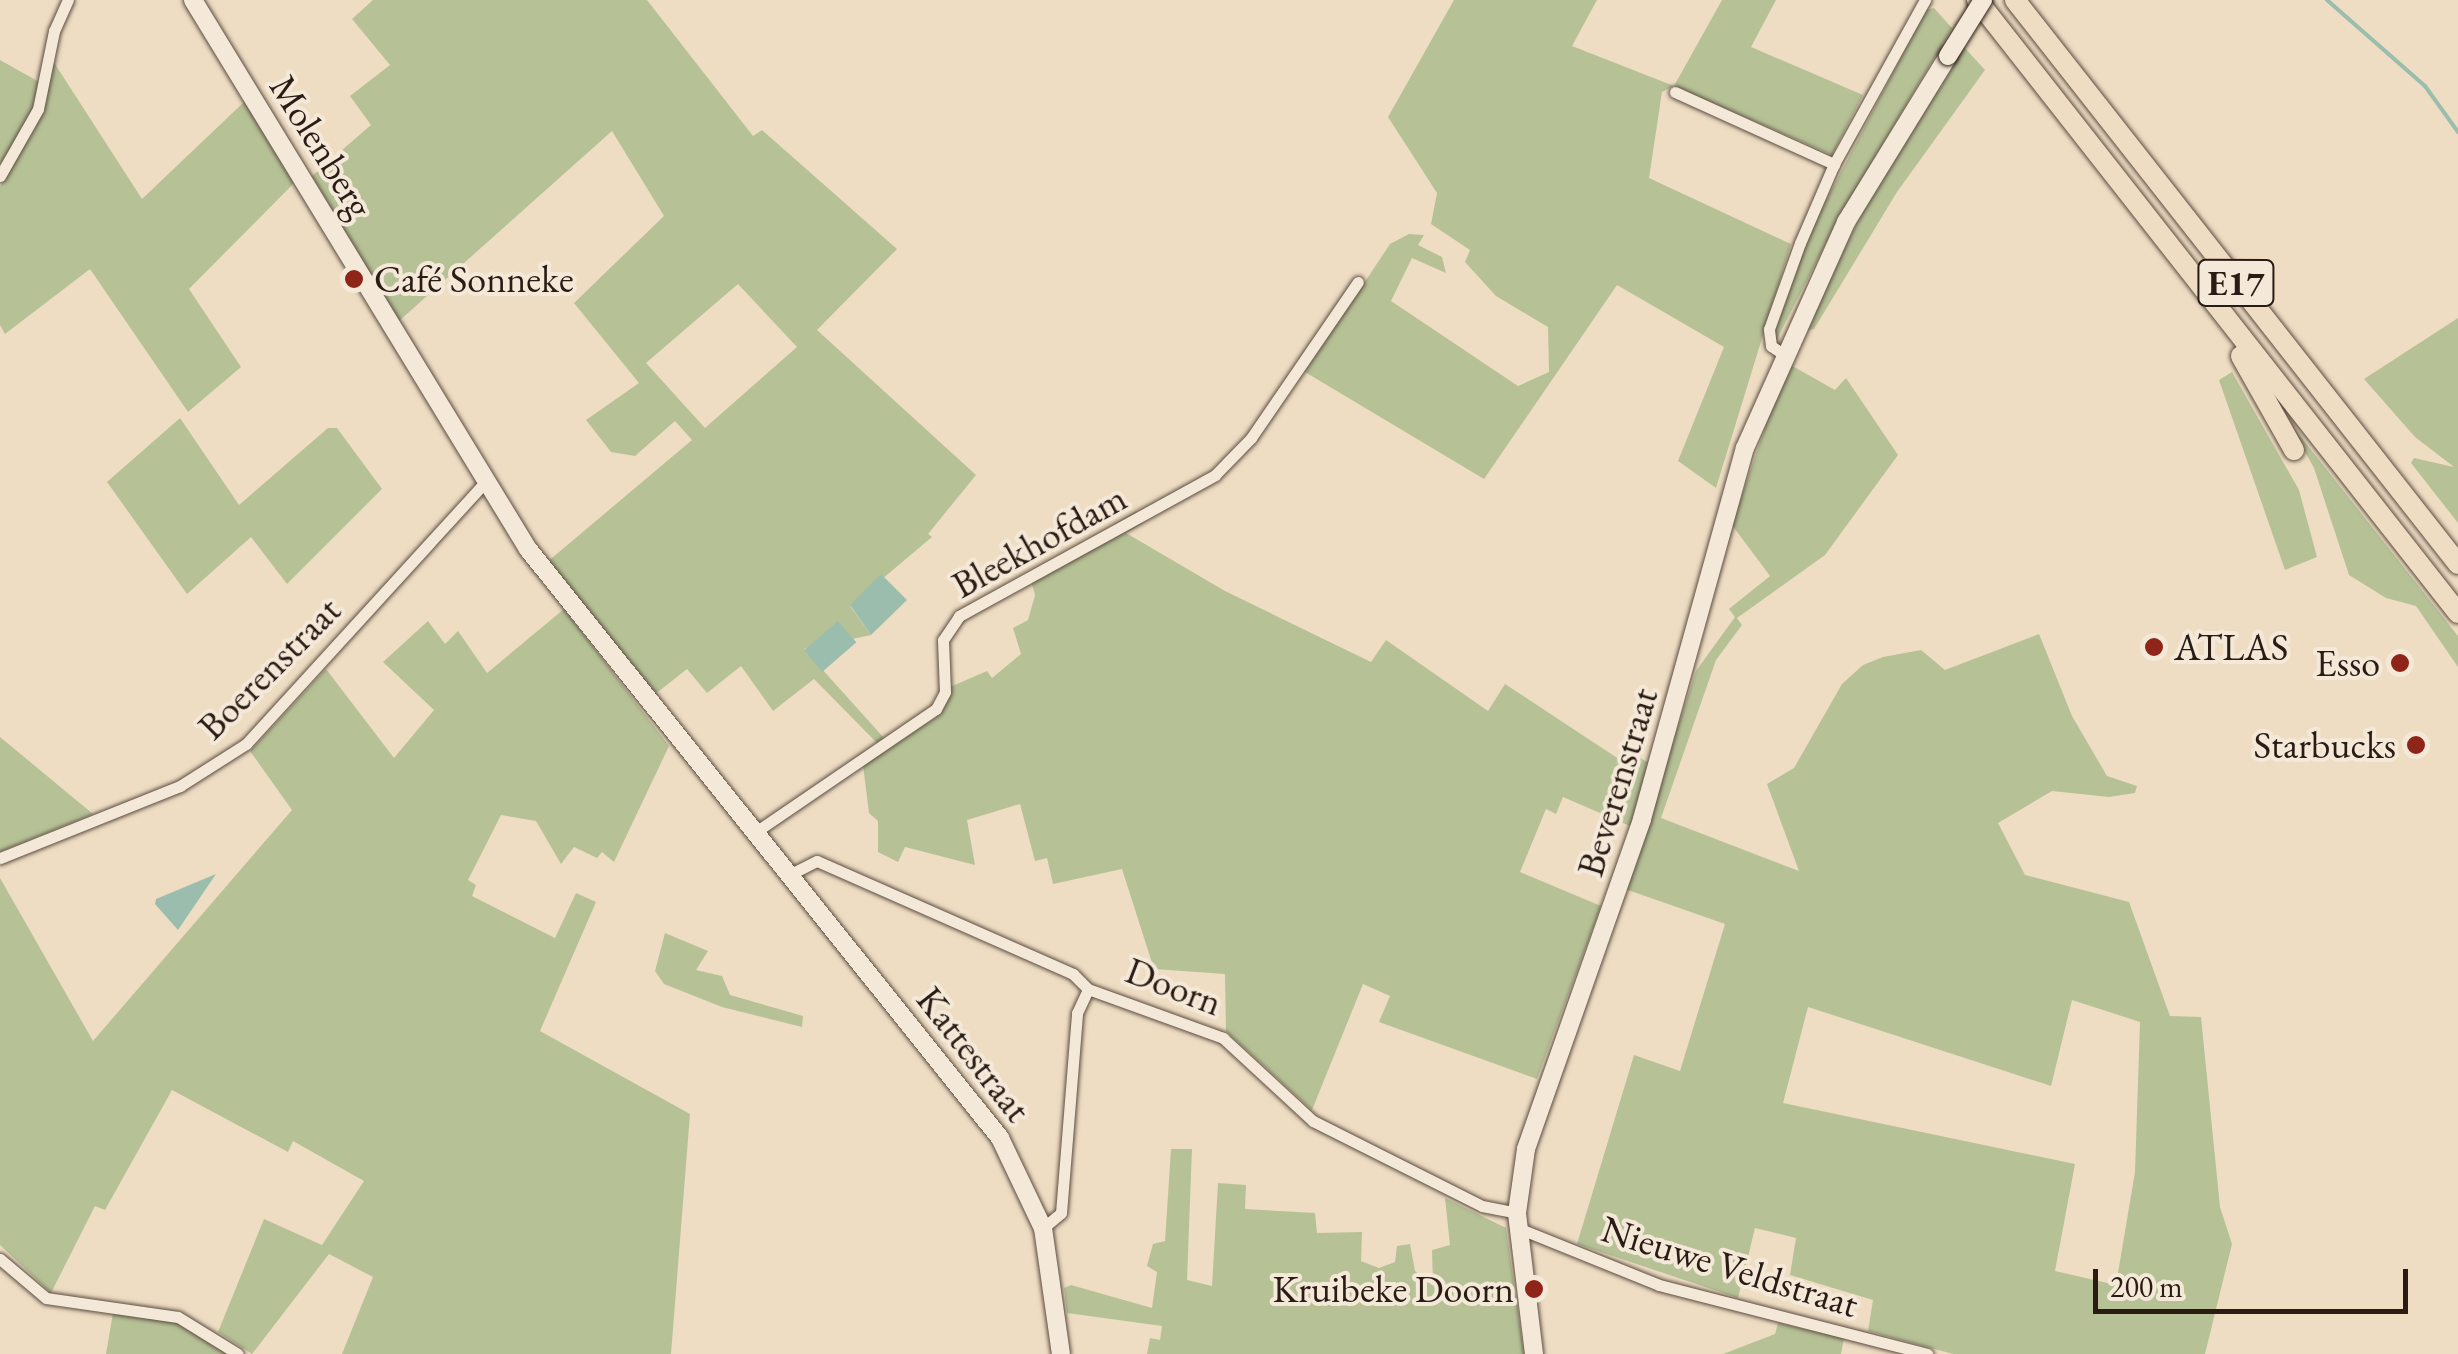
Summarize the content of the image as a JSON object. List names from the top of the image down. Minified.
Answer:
{"streets":{"highway":["E17"],"street":["Molenberg","Bleekhofdam","Boerenstraat","Beverenstraat","Doorn","Kattestraat","Nieuwe Veldstraat"]},"crossings":[["Molenberg","Boerenstraat"],["E17","Beverenstraat"],["Bleekhofdam","Kattestraat"],["Beverenstraat","Doorn"],["Beverenstraat","Nieuwe Veldstraat"],["Doorn","Kattestraat"],["Doorn","Nieuwe Veldstraat"]],"places":["Café Sonneke","ATLAS","Esso","Starbucks","Kruibeke Doorn"],"scale_bar":"200 m"}
